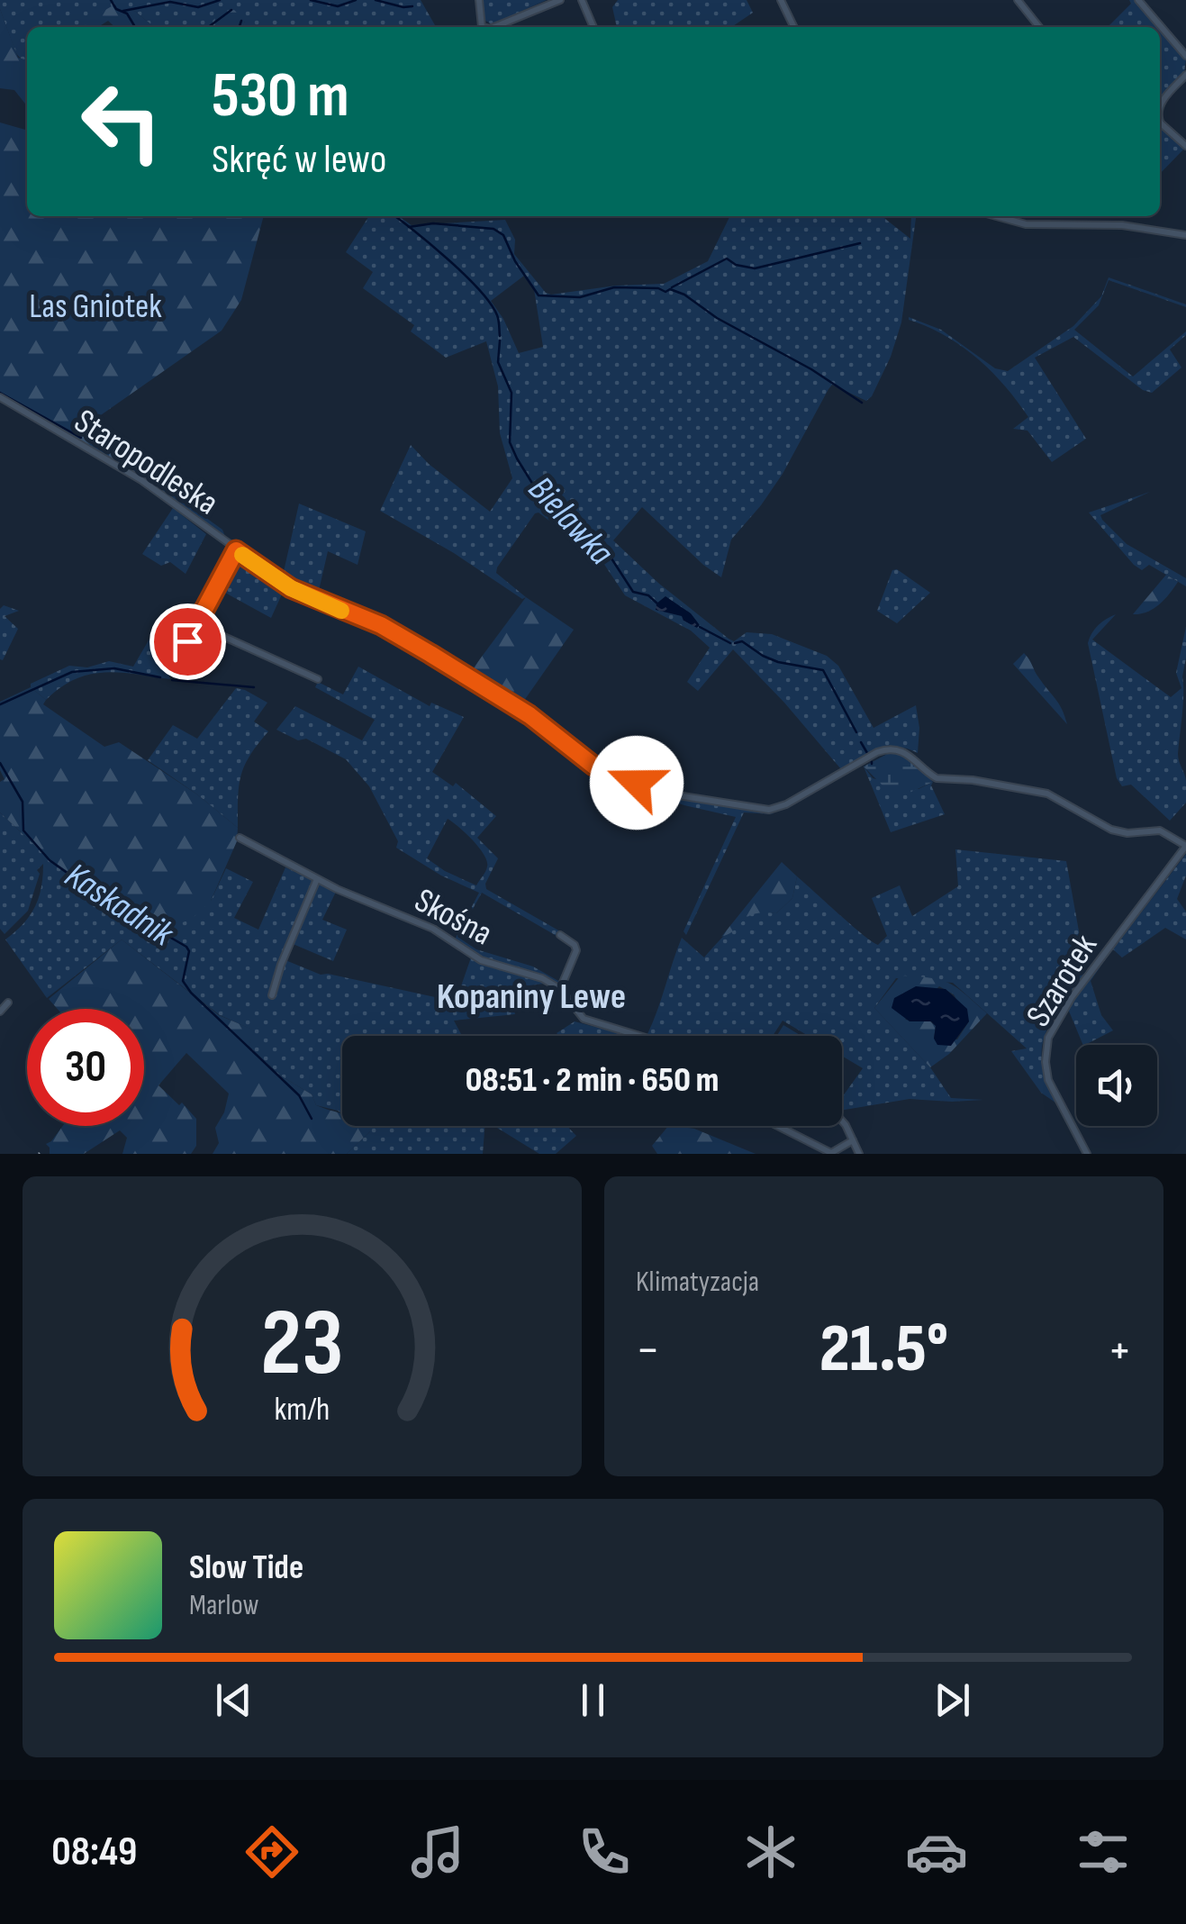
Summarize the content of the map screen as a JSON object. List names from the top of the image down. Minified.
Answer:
{"streets":{"street":["Staropodleska","Skośna","Szarotek"]},"crossings":[["Staropodleska","Szarotek"]],"districts":["Kopaniny Lewe"],"water":["Bielawka","Kaskadnik"],"parks":["Las Gniotek"],"page":{"turn":["530 m","Skręć w lewo"],"limit":"30","trip":"08:51 · 2 min · 650 m","tile":"Klimatyzacja","heat":["−","21.5°","+"],"song":["Slow Tide","Marlow"],"tabs":"08:49","gauge":["23","km/h"]}}
